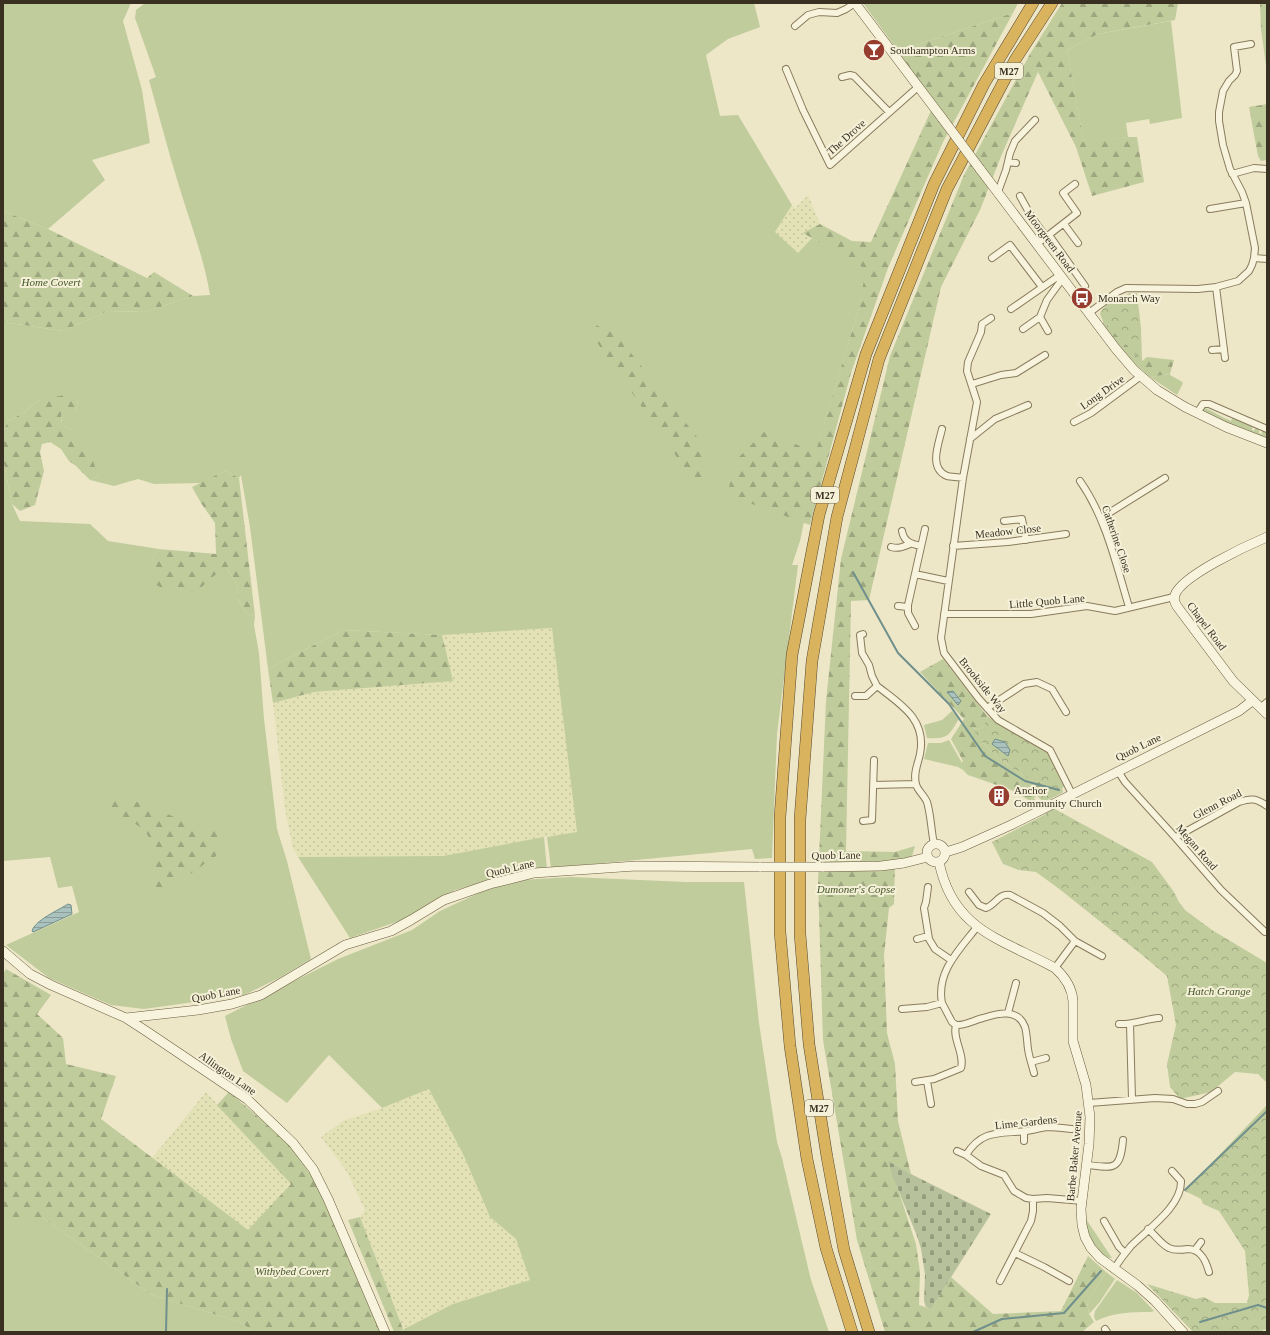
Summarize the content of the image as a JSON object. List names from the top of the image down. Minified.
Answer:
{"streets":{"highway":["M27"],"street":["The Drove","Moorgreen Road","Long Drive","Meadow Close","Catherine Close","Little Quob Lane","Chapel Road","Brookside Way","Quob Lane","Glenn Road","Megan Road","Allington Lane","Lime Gardens","Barbe Baker Avenue"]},"crossings":[["The Drove","Moorgreen Road"],["Moorgreen Road","Long Drive"],["Meadow Close","Brookside Way"],["Catherine Close","Little Quob Lane"],["Little Quob Lane","Chapel Road"],["Little Quob Lane","Brookside Way"],["Chapel Road","Quob Lane"],["Brookside Way","Quob Lane"],["Quob Lane","Megan Road"],["Quob Lane","Allington Lane"],["Quob Lane","Barbe Baker Avenue"],["Glenn Road","Megan Road"]],"parks":["Home Covert","Dumoner's Copse","Hatch Grange","Withybed Covert"],"places":{"bar":["Southampton Arms"],"bus stop":["Monarch Way"],"building":["Anchor Community Church"]}}
